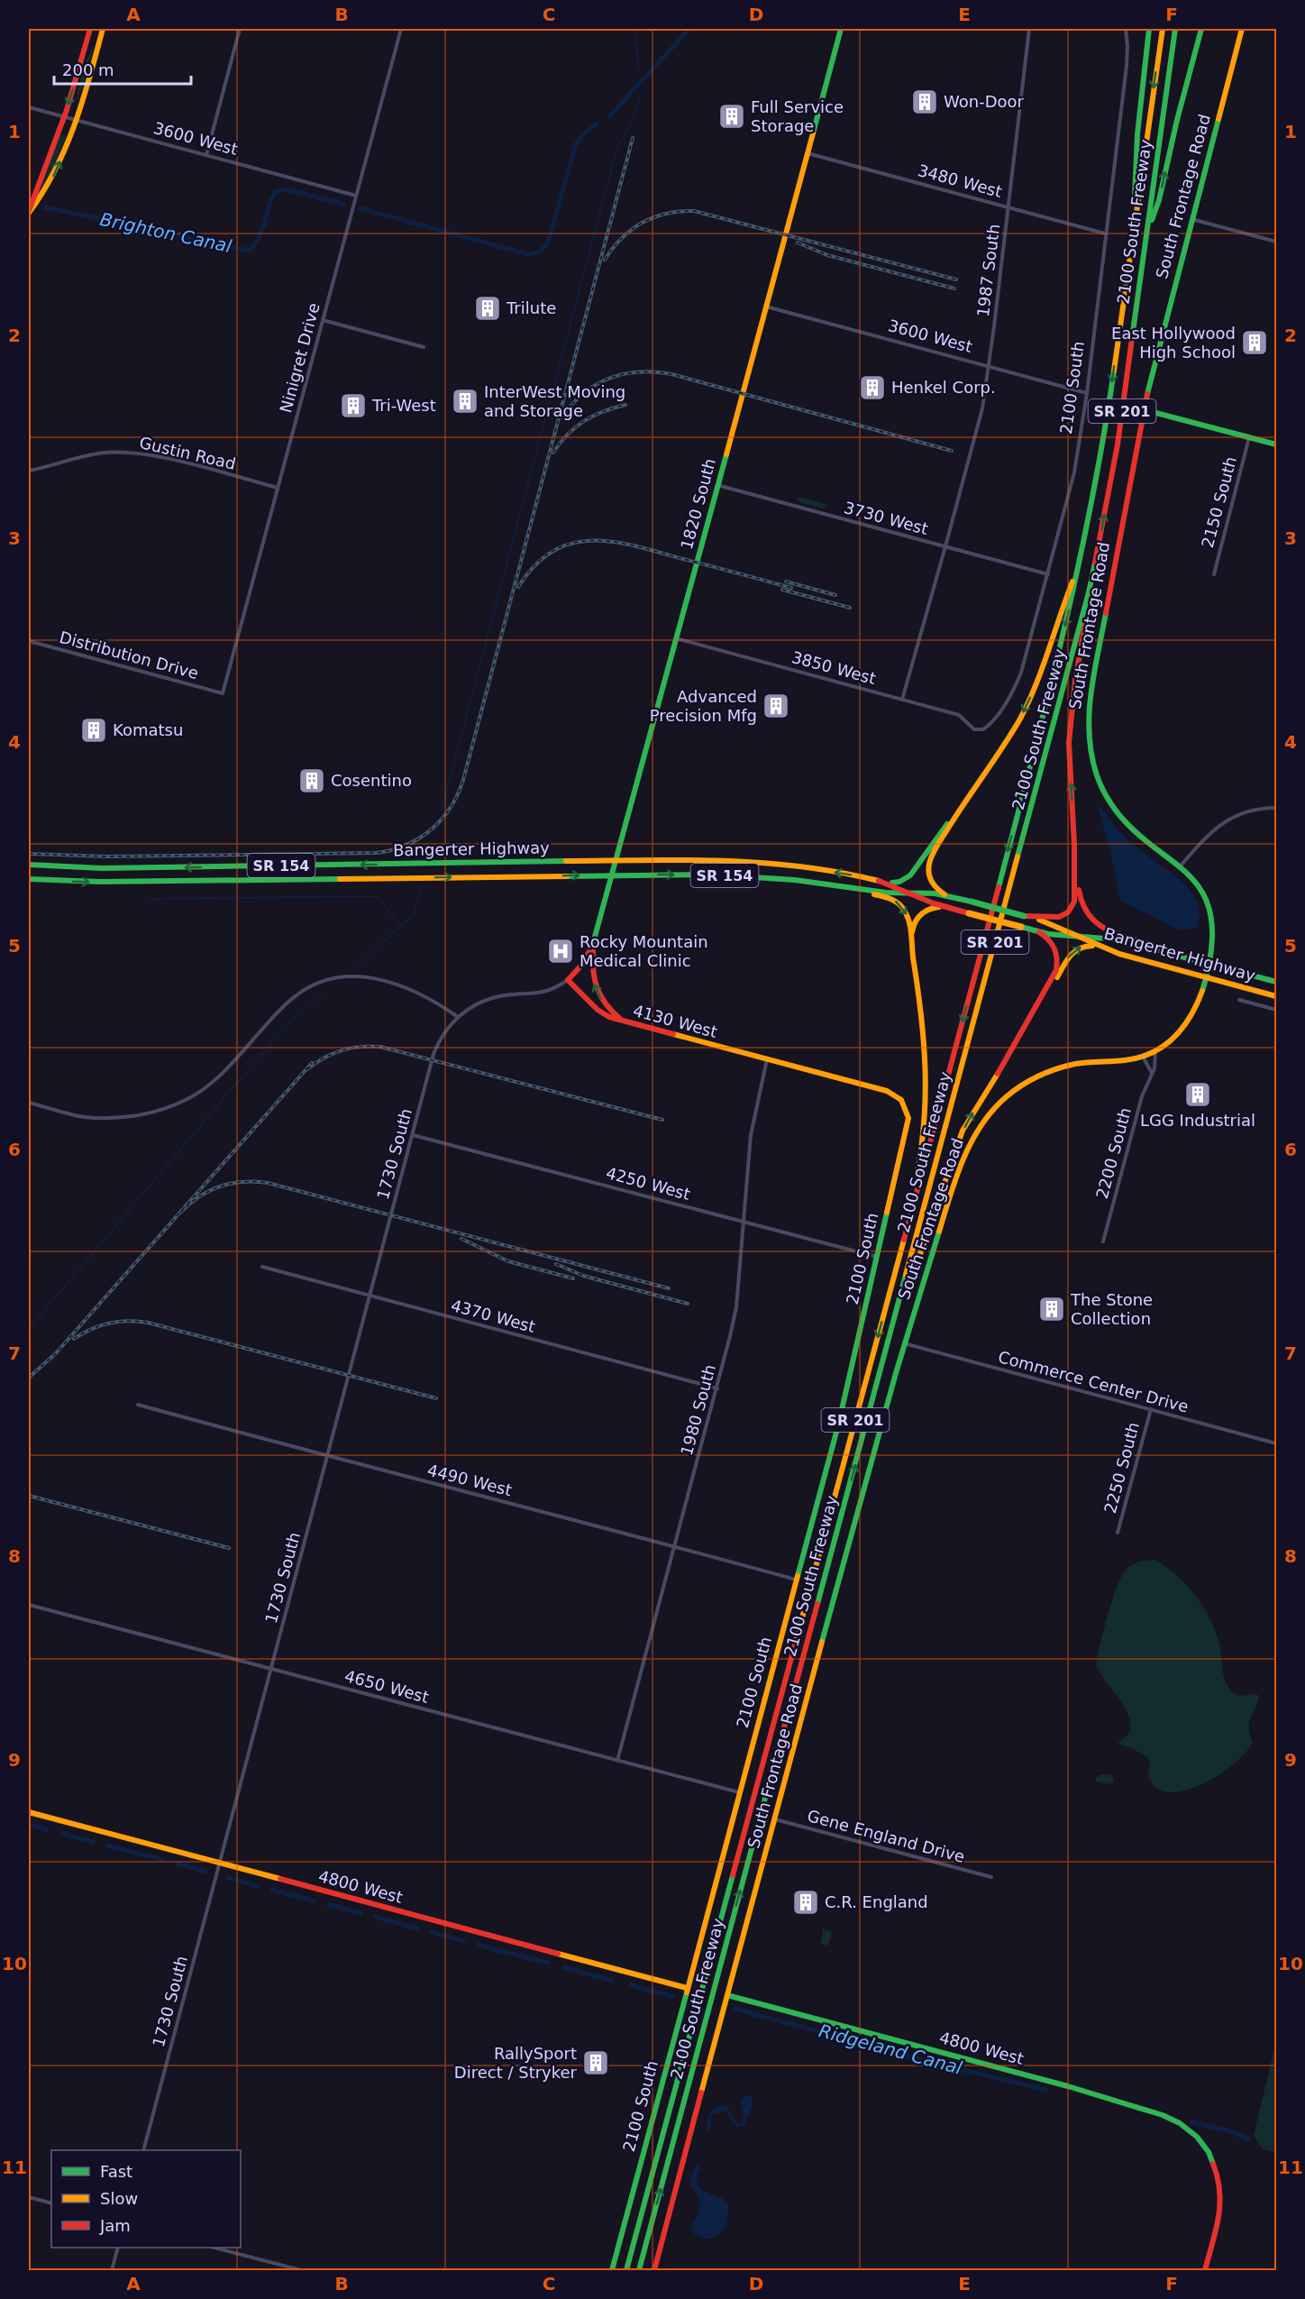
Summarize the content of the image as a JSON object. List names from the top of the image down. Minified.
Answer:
{"streets":{"main road":["South Frontage Road","2100 South Freeway","2100 South","SR 201","1820 South","Bangerter Highway","SR 154","4130 West","4800 West"],"street":["3600 West","3480 West","1987 South","Ninigret Drive","Gustin Road","2150 South","3730 West","Distribution Drive","3850 West","2200 South","1730 South","4250 West","4370 West","Commerce Center Drive","1980 South","2250 South","4490 West","4650 West","Gene England Drive"]},"crossings":[["3600 West","1987 South"],["3600 West","Ninigret Drive"],["3600 West","2100 South"],["3600 West","1820 South"],["3480 West","1987 South"],["3480 West","2100 South"],["3480 West","1820 South"],["South Frontage Road","Bangerter Highway"],["South Frontage Road","2200 South"],["South Frontage Road","Commerce Center Drive"],["South Frontage Road","Gene England Drive"],["South Frontage Road","4800 West"],["1987 South","3730 West"],["1987 South","3850 West"],["Ninigret Drive","Gustin Road"],["Ninigret Drive","Distribution Drive"],["2100 South","3730 West"],["2100 South","3850 West"],["2100 South","4130 West"],["2100 South","4250 West"],["2100 South","4490 West"],["2100 South","4650 West"],["2100 South","4800 West"],["1820 South","3730 West"],["1820 South","3850 West"],["1820 South","Bangerter Highway"],["1820 South","4130 West"],["4130 West","1980 South"],["1730 South","4250 West"],["1730 South","4370 West"],["1730 South","4490 West"],["1730 South","4650 West"],["1730 South","4800 West"],["4250 West","1980 South"],["4370 West","1980 South"],["Commerce Center Drive","2250 South"],["1980 South","4490 West"],["1980 South","4650 West"]],"water":["Brighton Canal","Ridgeland Canal"],"places":{"building":["Won-Door","Full Service Storage","Trilute","East Hollywood High School","Henkel Corp.","InterWest Moving and Storage","Tri-West","Advanced Precision Mfg","Komatsu","Cosentino","LGG Industrial","The Stone Collection","C.R. England","RallySport Direct / Stryker"],"hospital":["Rocky Mountain Medical Clinic"]},"legend":["Fast","Slow","Jam"],"scale_bar":"200 m","grid":{"columns":["A","B","C","D","E","F"],"rows":["1","2","3","4","5","6","7","8","9","10","11"]}}
